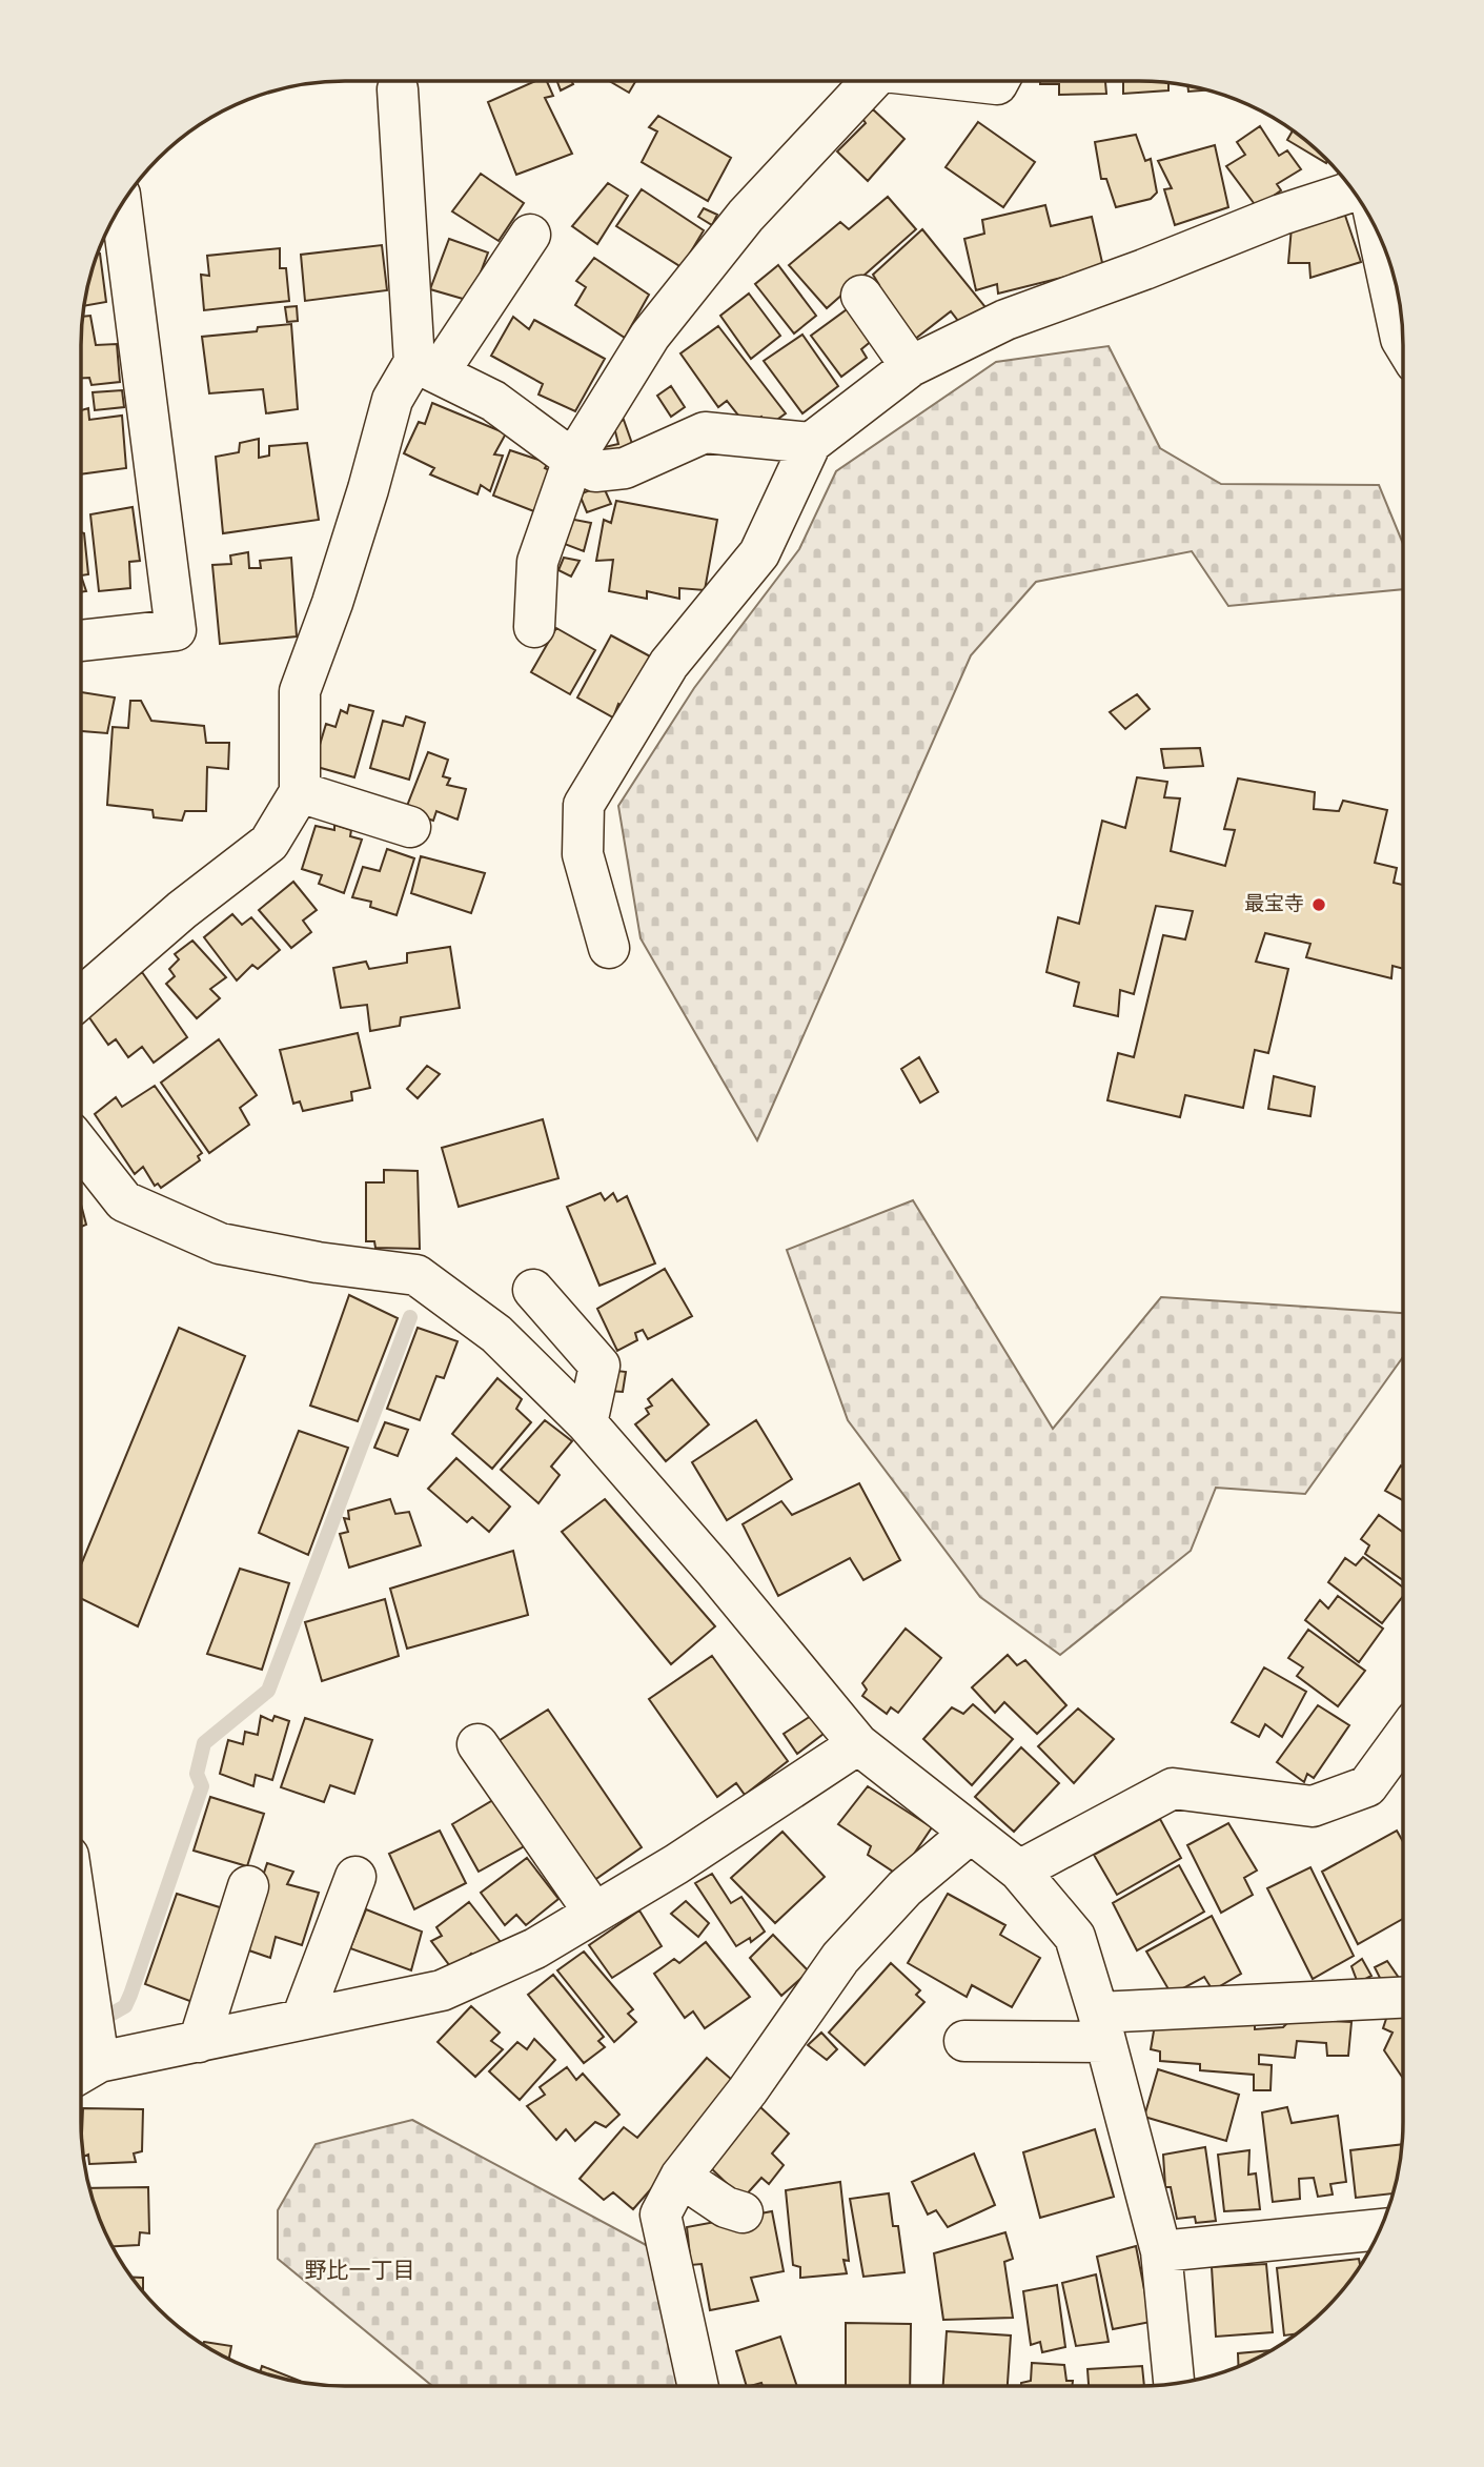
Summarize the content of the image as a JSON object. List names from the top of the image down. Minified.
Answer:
{"districts":["野比一丁目"],"places":["最宝寺"]}
